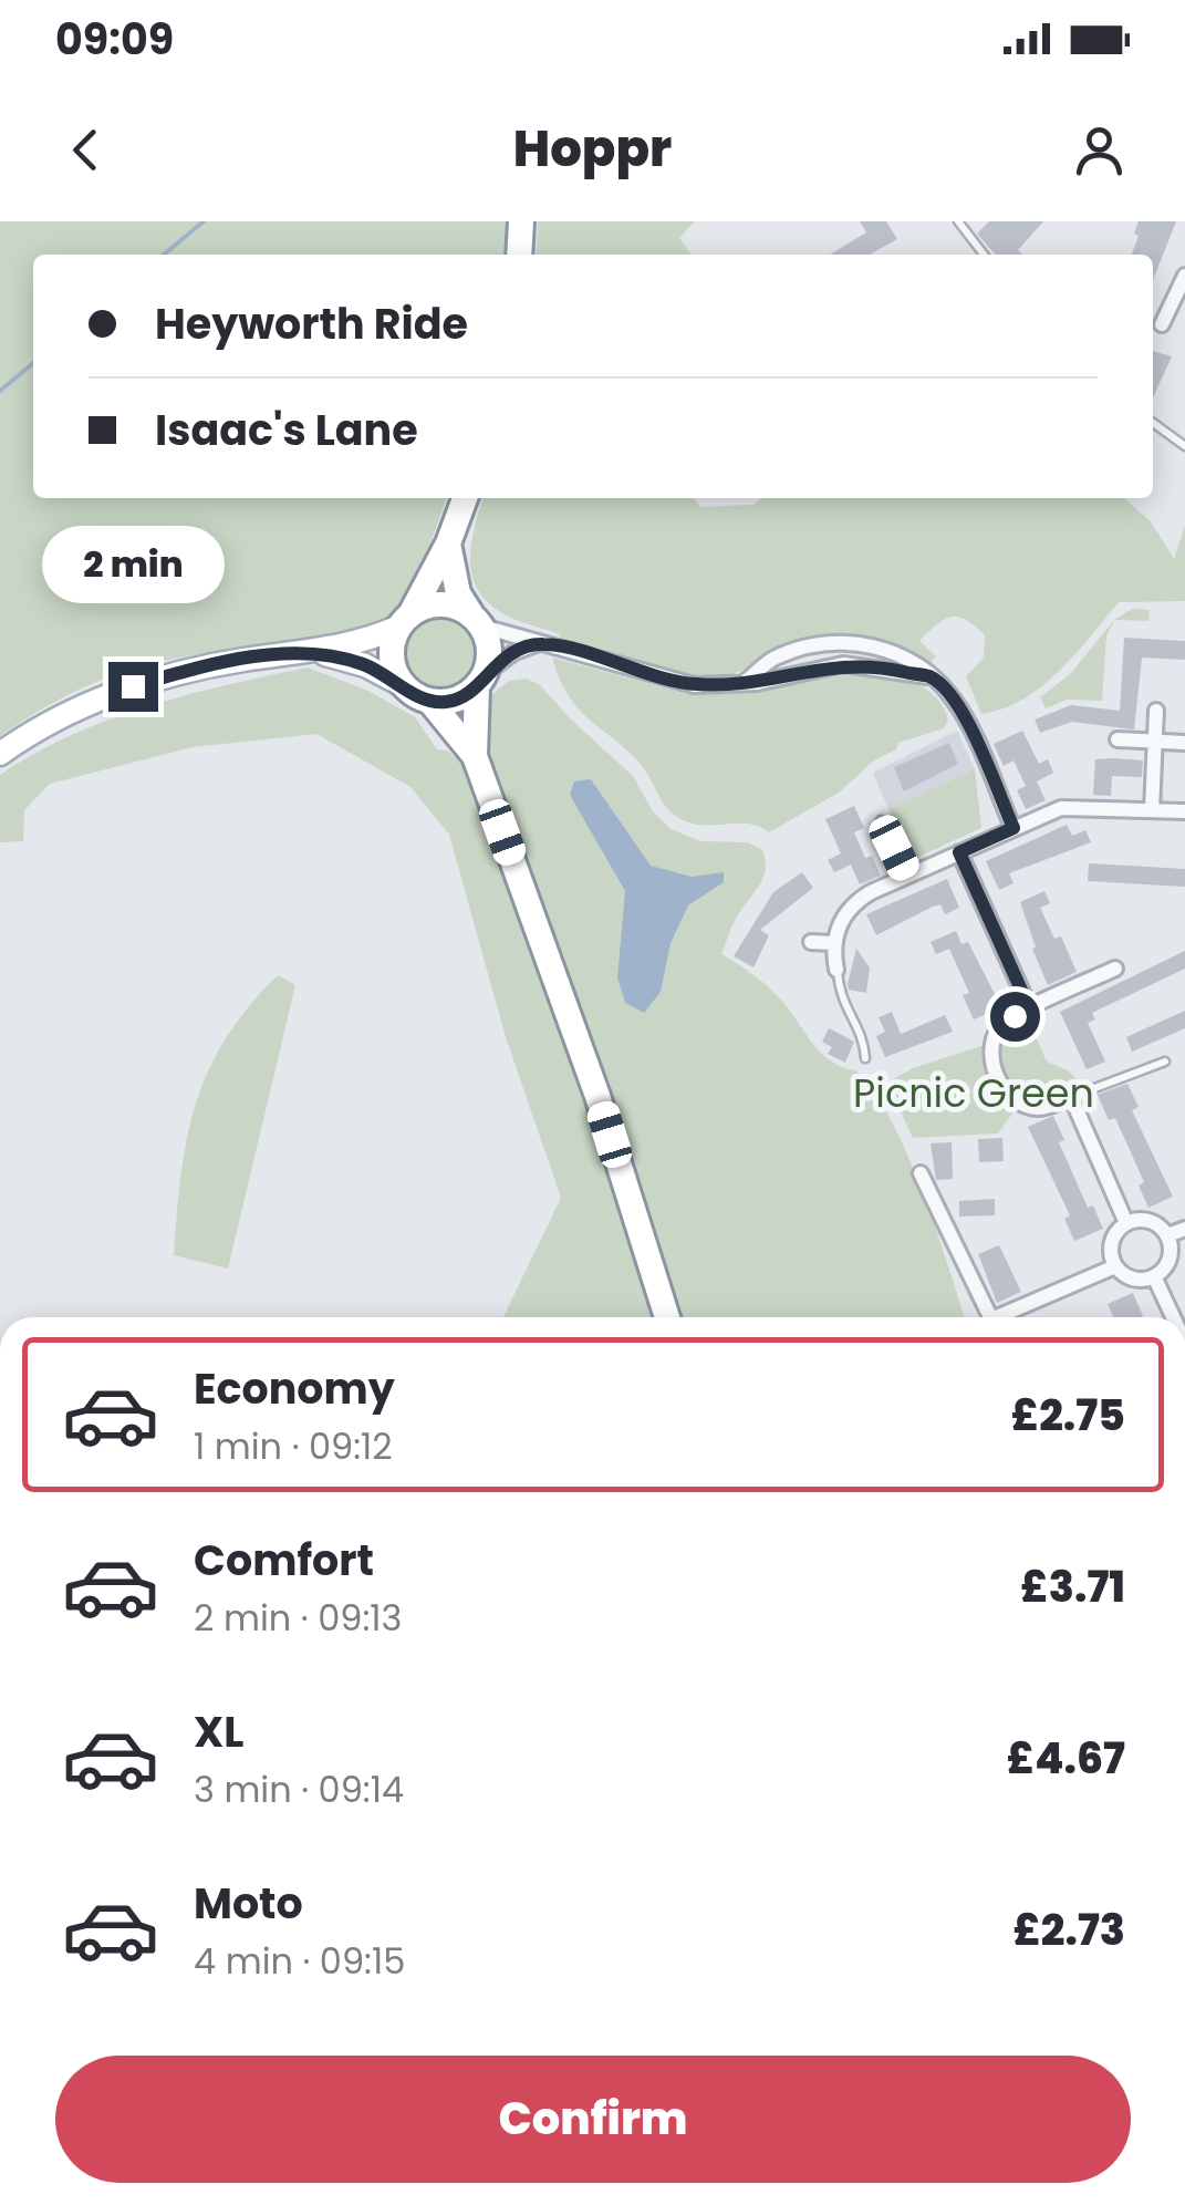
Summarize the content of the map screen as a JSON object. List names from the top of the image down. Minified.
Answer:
{"parks":["Picnic Green"],"page":{"status":"09:09","header":"Hoppr","banner":["Heyworth Ride","Isaac's Lane"],"bubble":"2 min","list":[{"name":"Economy","note":"1 min · 09:12","value":"£2.75"},{"name":"Comfort","note":"2 min · 09:13","value":"£3.71"},{"name":"XL","note":"3 min · 09:14","value":"£4.67"},{"name":"Moto","note":"4 min · 09:15","value":"£2.73"}],"buttons":"Confirm"}}
